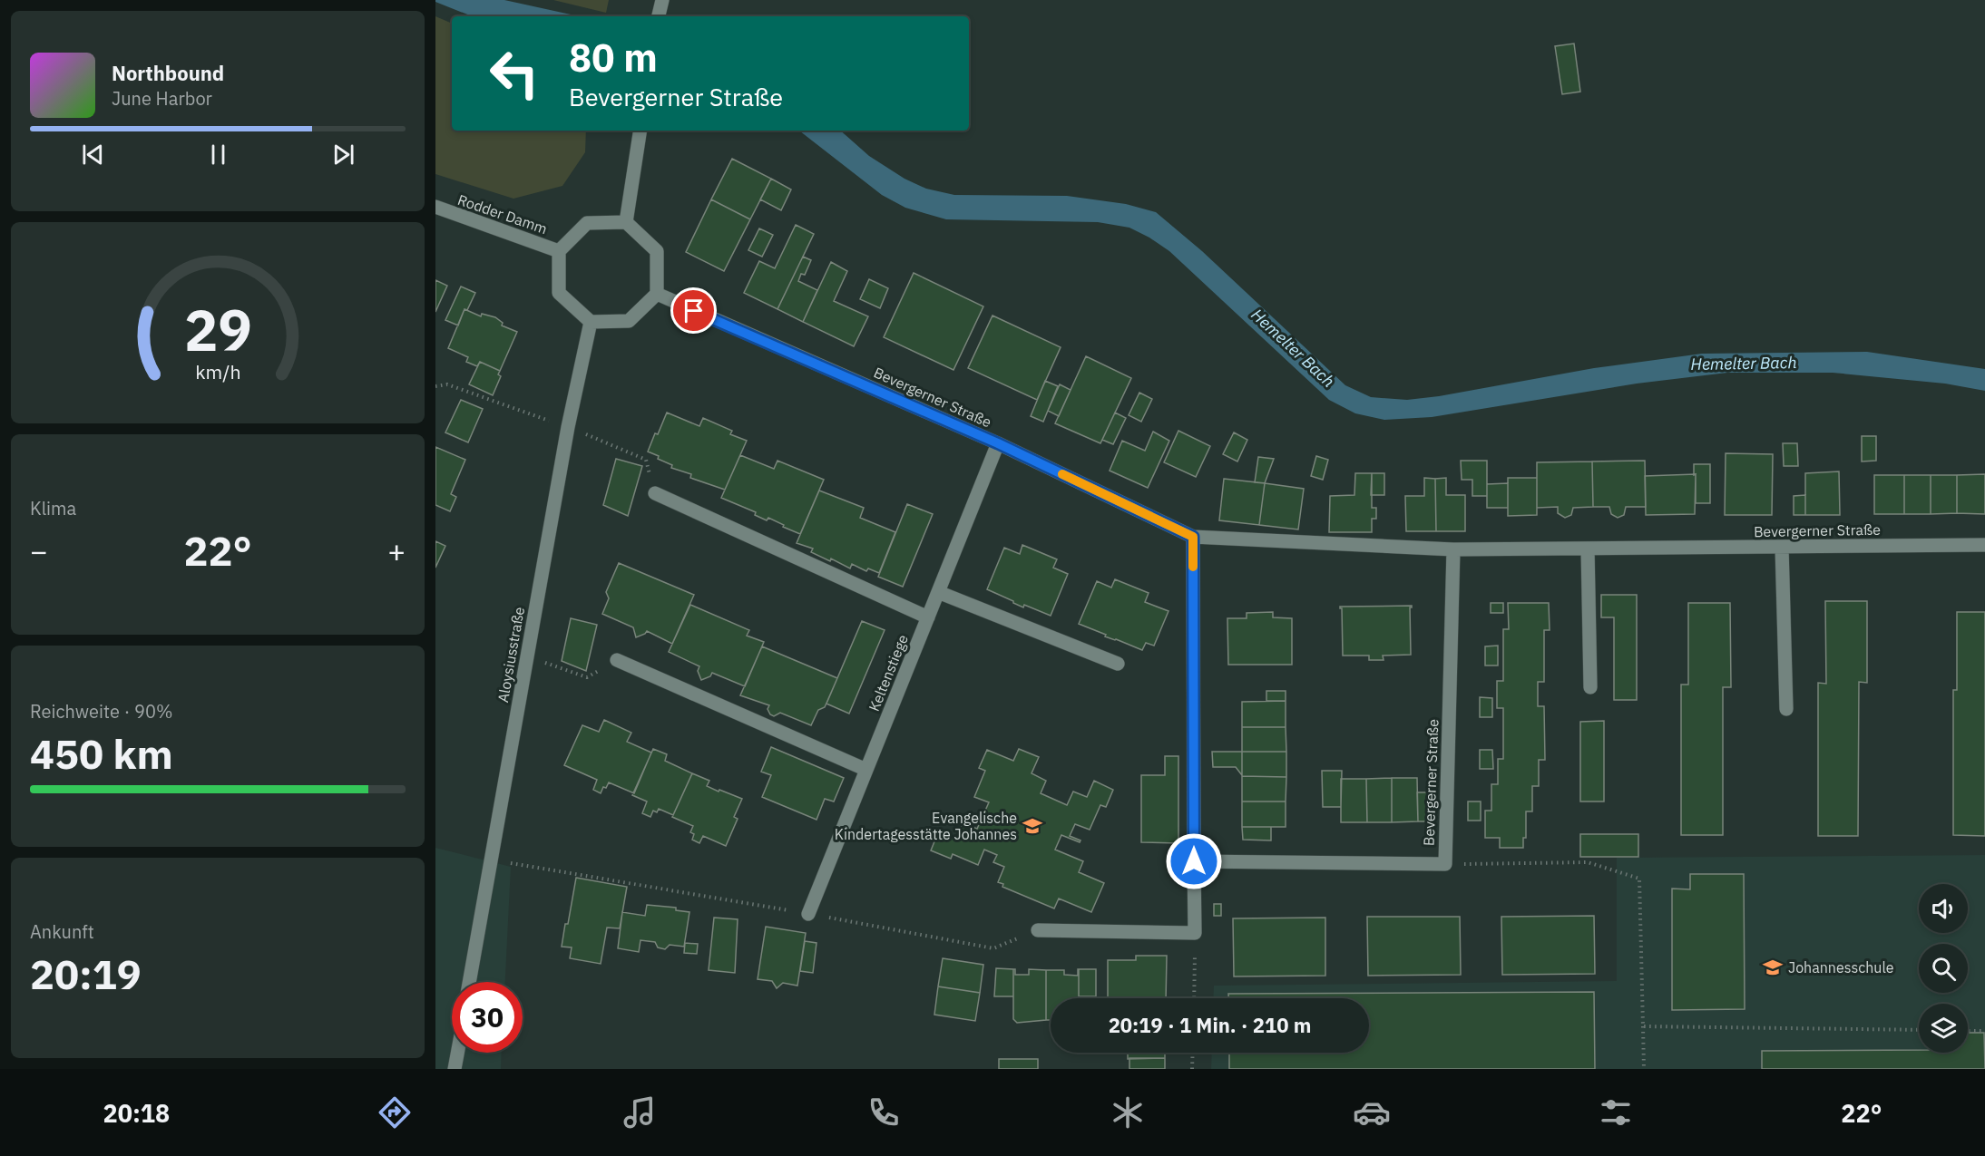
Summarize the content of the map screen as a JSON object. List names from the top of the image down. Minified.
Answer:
{"streets":{"street":["Rodder Damm","Bevergerner Straße","Aloysiusstraße","Keltenstiege"]},"crossings":[["Rodder Damm","Bevergerner Straße"],["Rodder Damm","Aloysiusstraße"],["Bevergerner Straße","Aloysiusstraße"],["Bevergerner Straße","Keltenstiege"]],"water":["Hemelter Bach"],"places":{"school or university":["Evangelische Kindertagesstätte Johannes","Johannesschule"]},"page":{"turn":["80 m","Bevergerner Straße"],"song":["Northbound","June Harbor"],"tile":["Klima",["Reichweite · 90%","450 km"],["Ankunft","20:19"]],"heat":["−","22°","+"],"limit":"30","trip":"20:19 · 1 Min. · 210 m","tabs":["20:18","22°"],"gauge":["29","km/h"]}}
